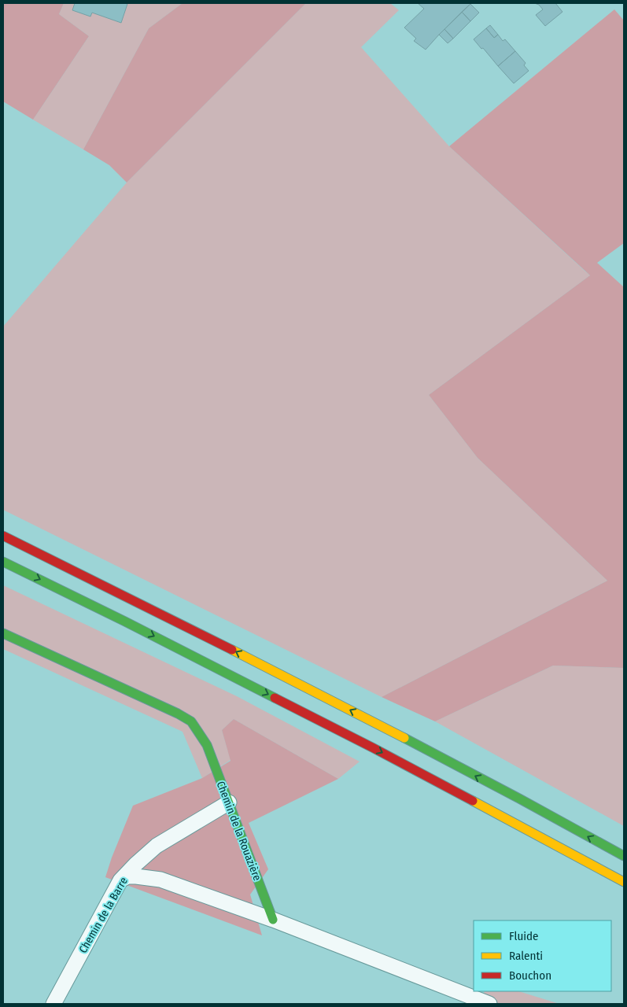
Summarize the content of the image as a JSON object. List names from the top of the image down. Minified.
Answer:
{"streets":{"main road":["Chemin de la Rouazière"],"street":["Chemin de la Barre"]},"crossings":[["Chemin de la Rouazière","Chemin de la Barre"]],"legend":["Fluide","Ralenti","Bouchon"]}
